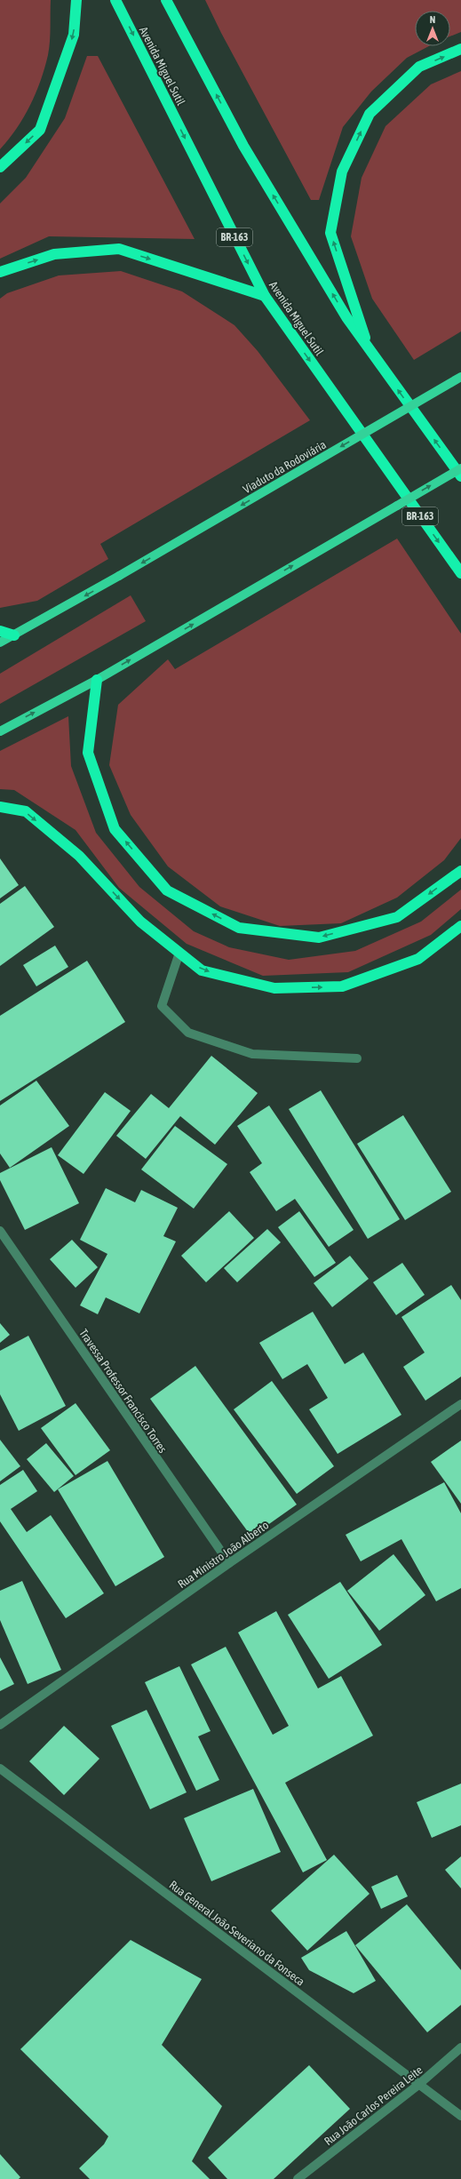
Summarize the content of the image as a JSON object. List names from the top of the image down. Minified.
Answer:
{"streets":{"highway":["Avenida Miguel Sutil","BR-163"],"main road":["Viaduto da Rodoviária"],"street":["Travessa Professor Francisco Torres","Rua Ministro João Alberto","Rua General João Severiano da Fonseca","Rua João Carlos Pereira Leite"]},"crossings":[["Travessa Professor Francisco Torres","Rua Ministro João Alberto"],["Rua General João Severiano da Fonseca","Rua João Carlos Pereira Leite"]],"north":"top"}
